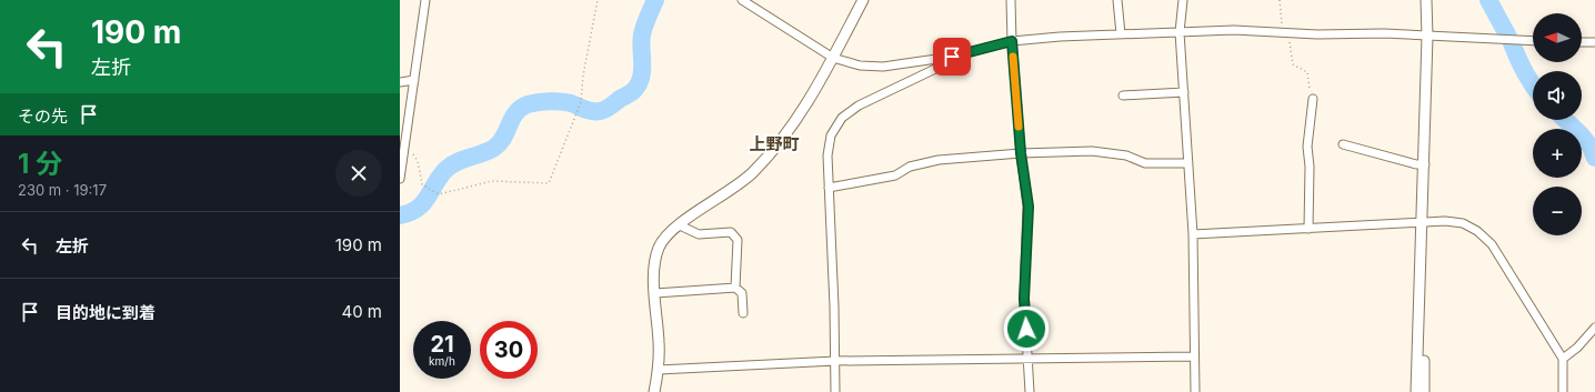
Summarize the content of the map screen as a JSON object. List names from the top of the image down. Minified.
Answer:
{"districts":["上野町"],"north":"left","page":{"turn":["190 m","左折"],"map_buttons":["+","−"],"then":"その先","heading":["1 分","230 m · 19:17"],"list":[{"name":"左折","value":"190 m"},{"name":"目的地に到着","value":"40 m"}],"speed":"21 km/h","limit":"30"}}
